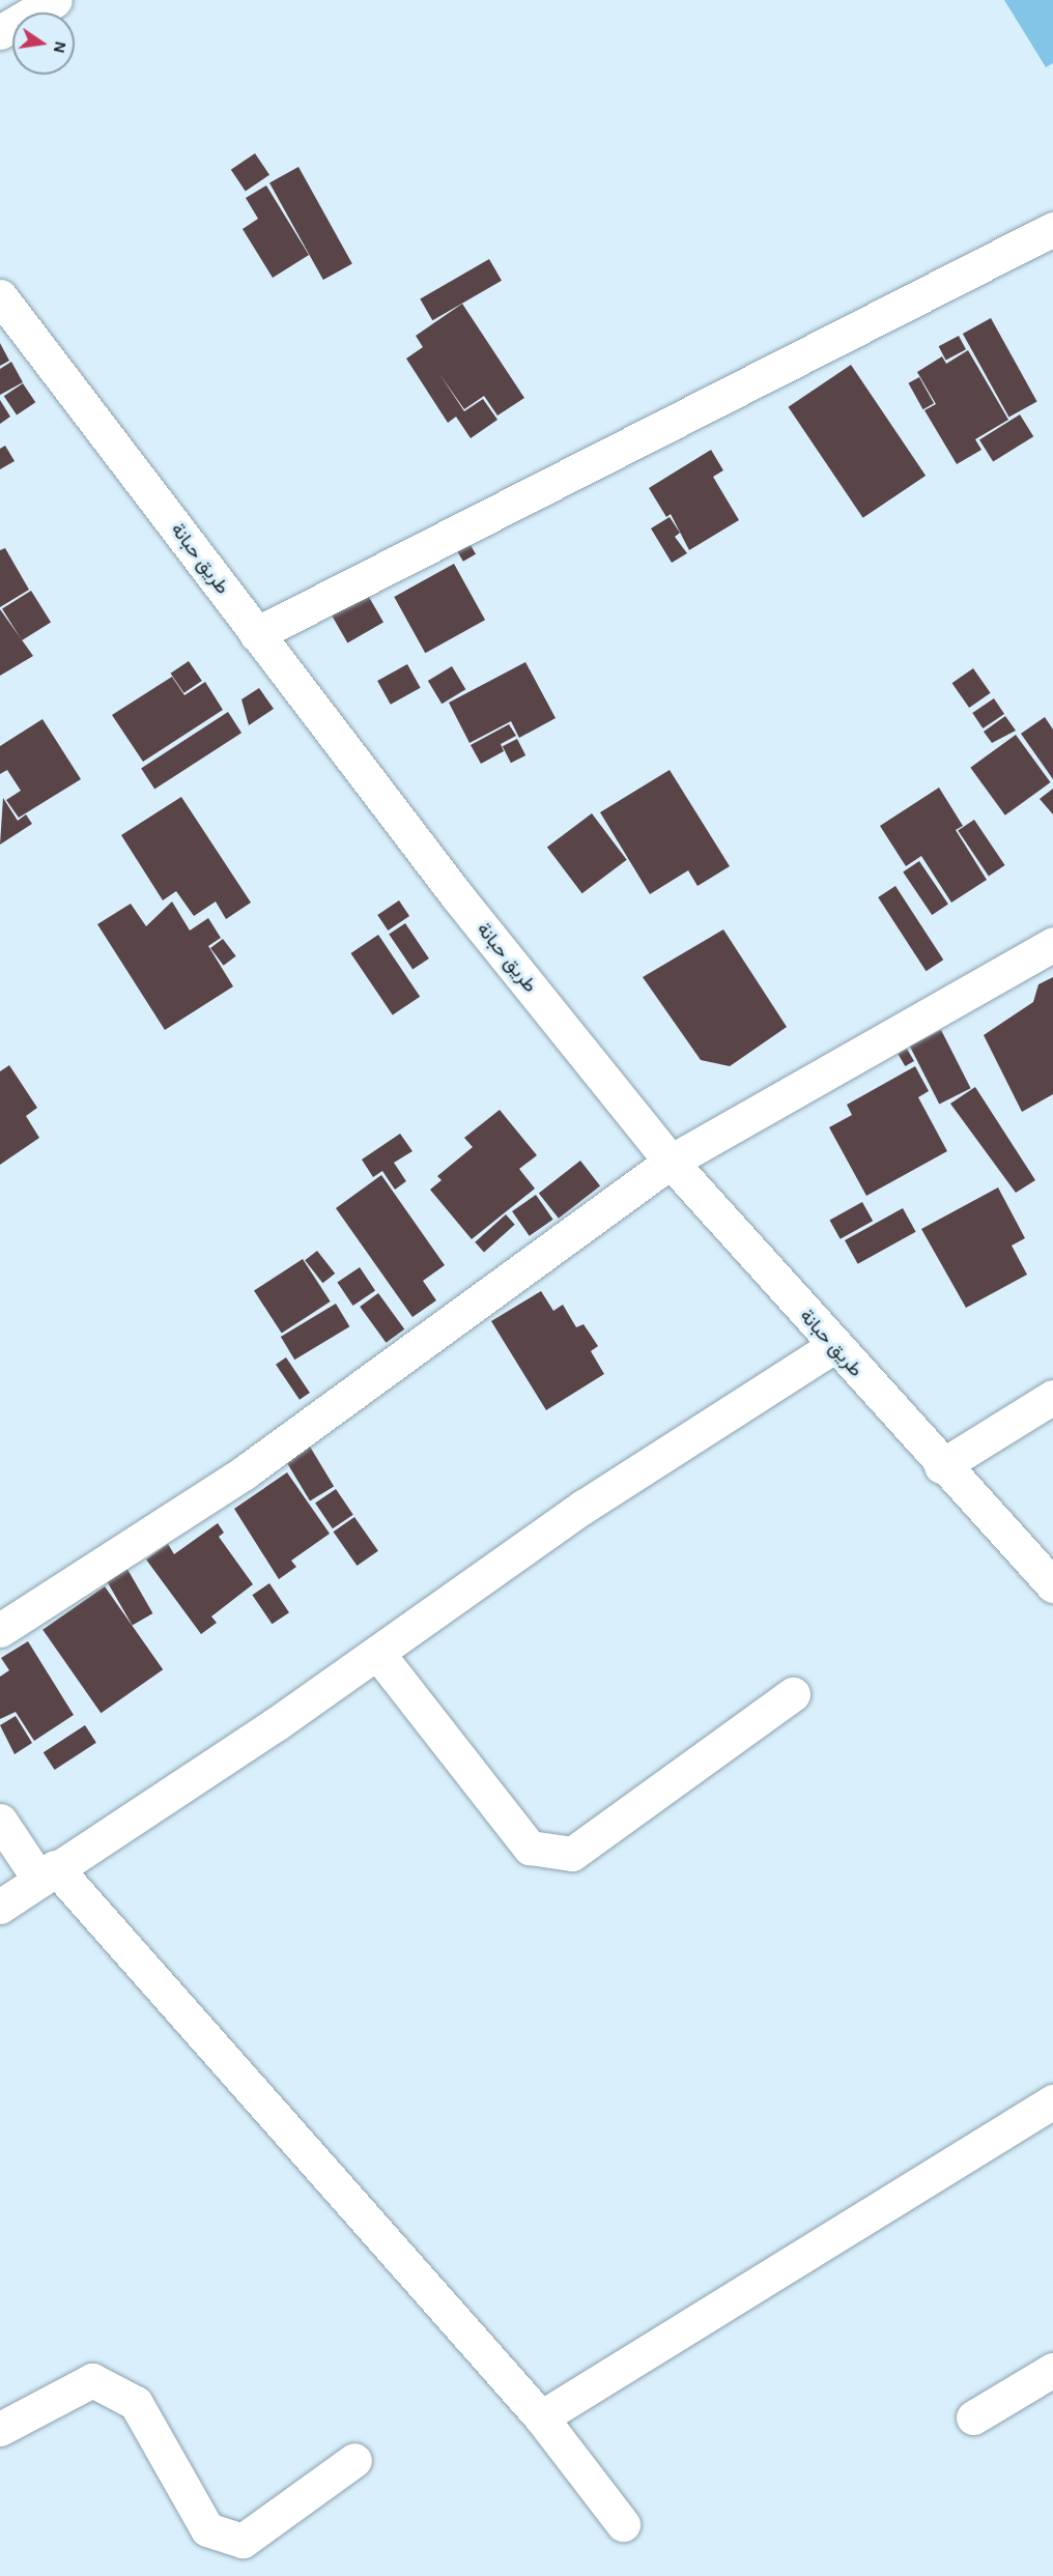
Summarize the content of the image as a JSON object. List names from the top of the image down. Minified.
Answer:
{"streets":{"street":["طريق حبانة"]},"north":"right"}
